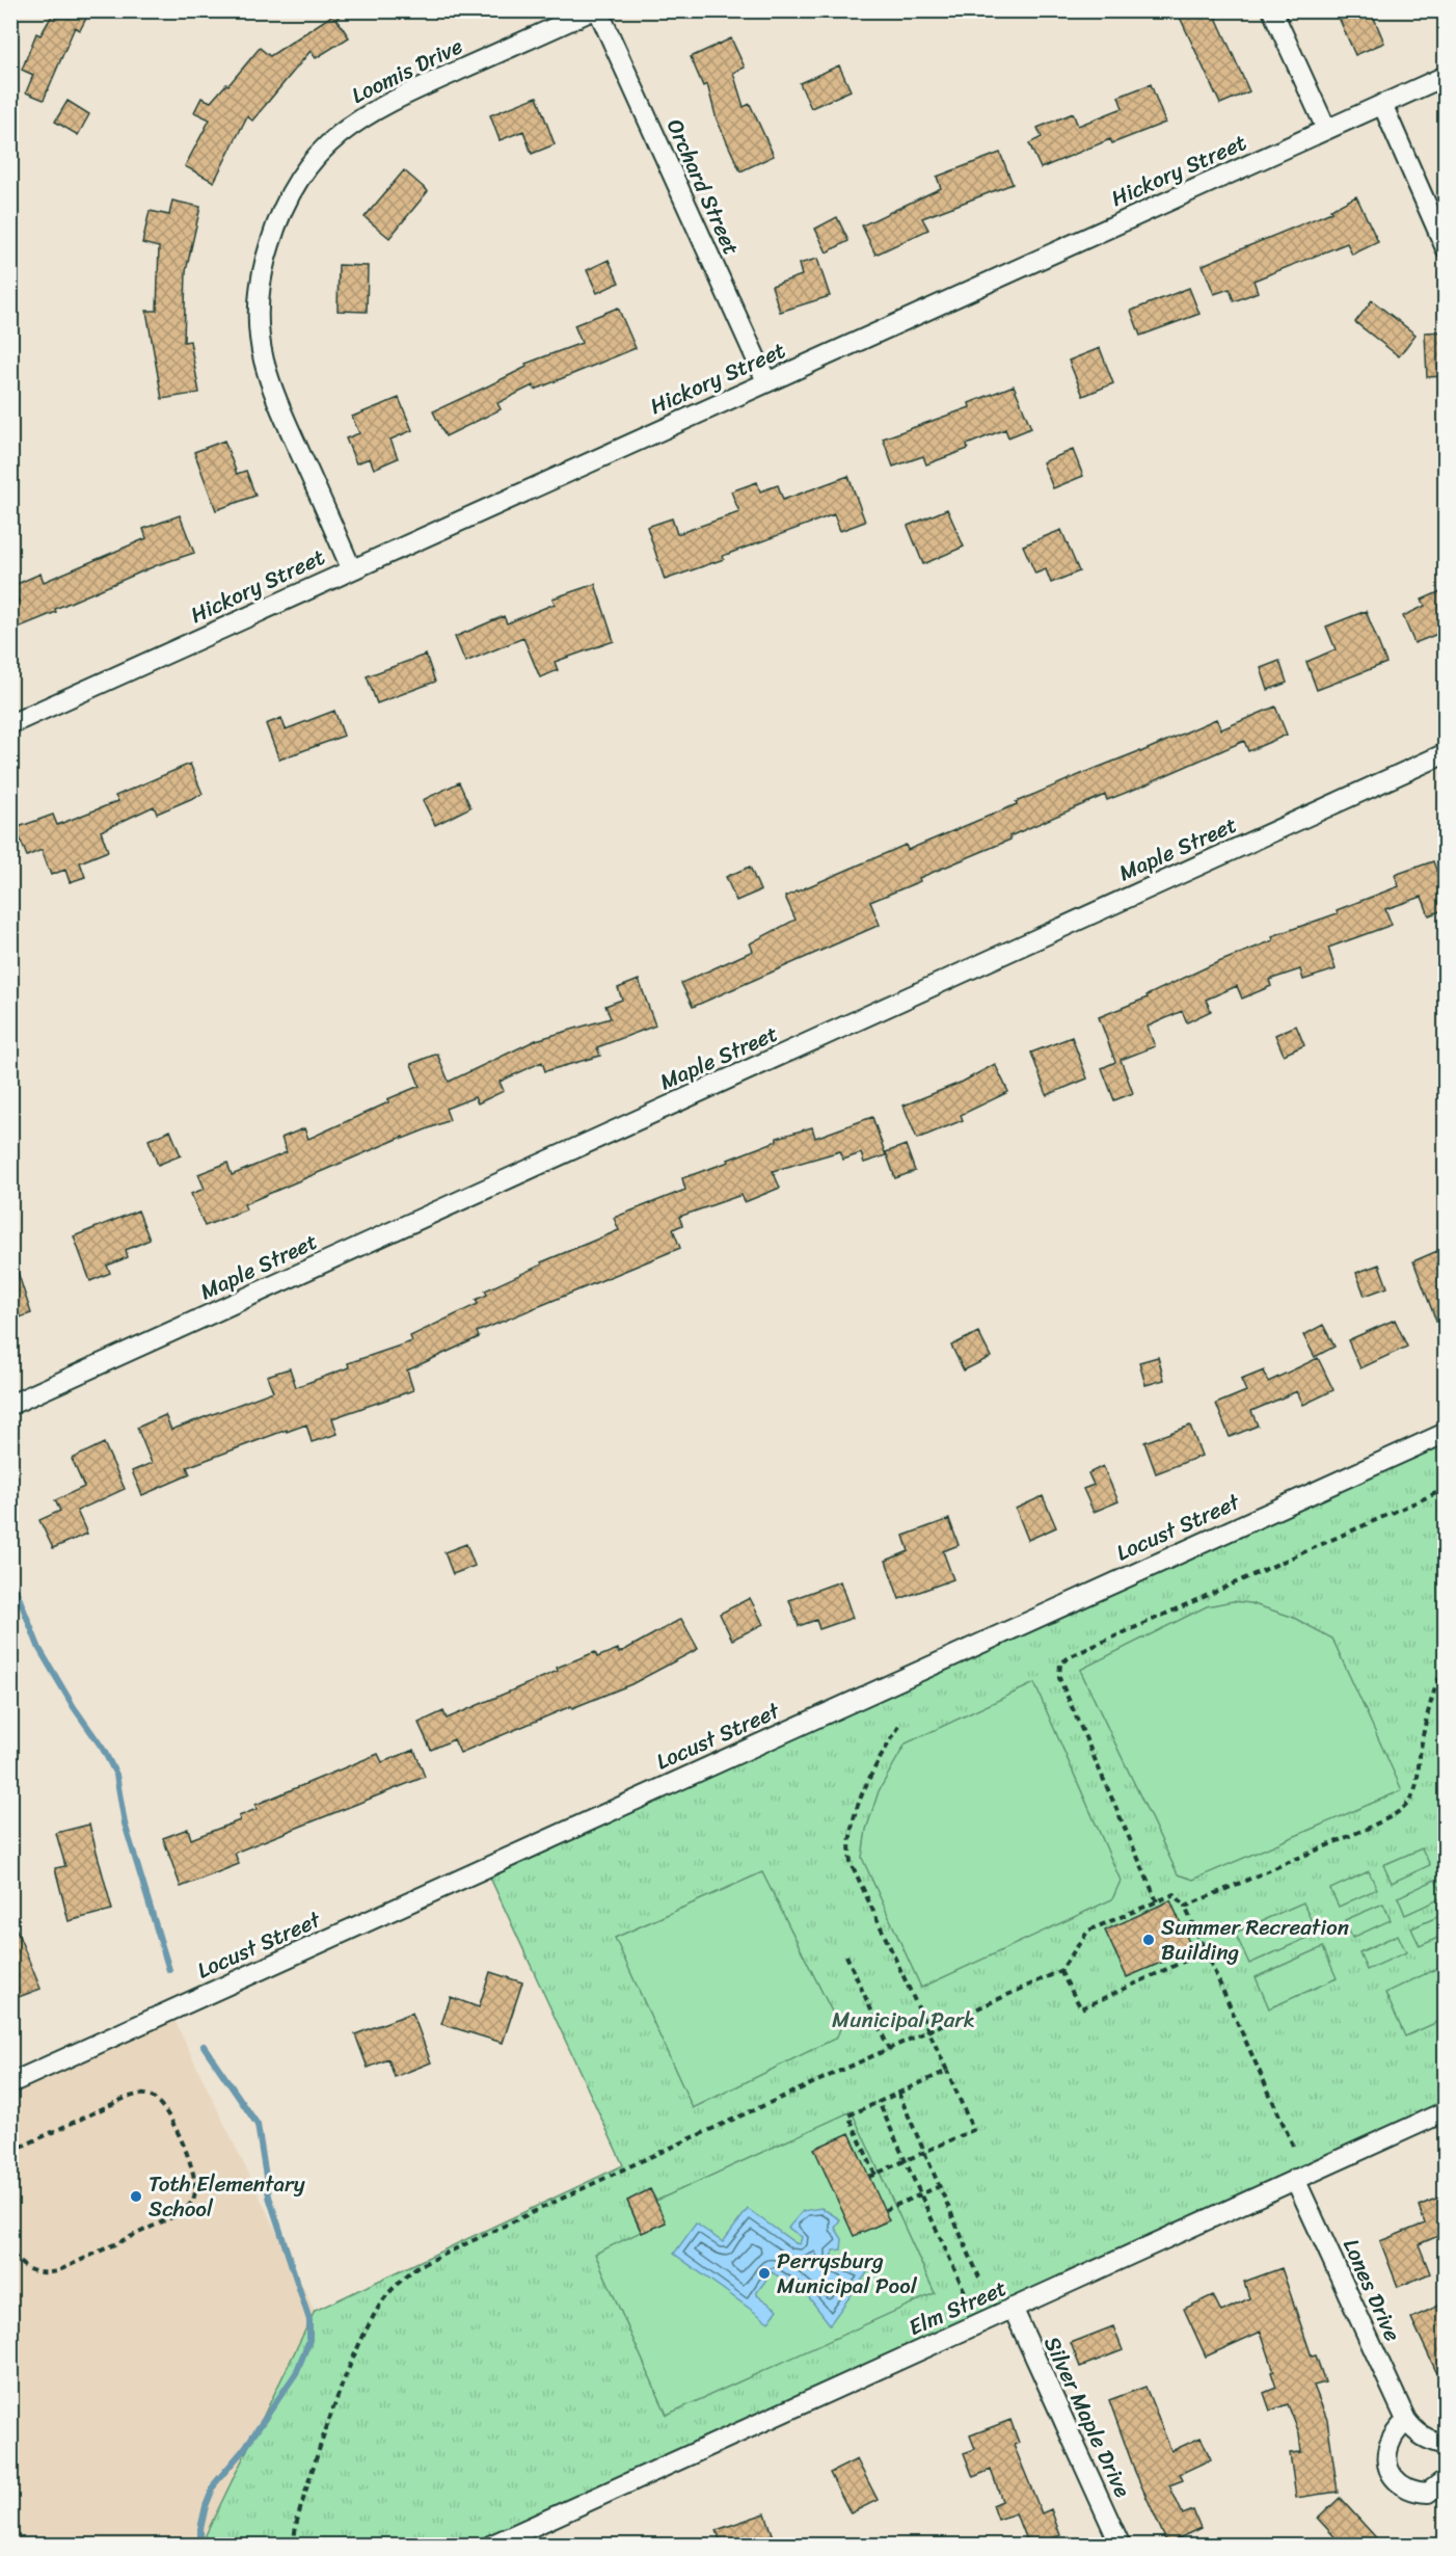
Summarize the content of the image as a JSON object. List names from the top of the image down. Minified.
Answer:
{"streets":{"street":["Loomis Drive","Hickory Street","Orchard Street","Maple Street","Locust Street","Lones Drive","Elm Street","Silver Maple Drive"]},"crossings":[["Loomis Drive","Hickory Street"],["Hickory Street","Orchard Street"],["Lones Drive","Elm Street"],["Elm Street","Silver Maple Drive"]],"parks":["Municipal Park"],"places":["Summer Recreation Building","Toth Elementary School","Perrysburg Municipal Pool"]}
